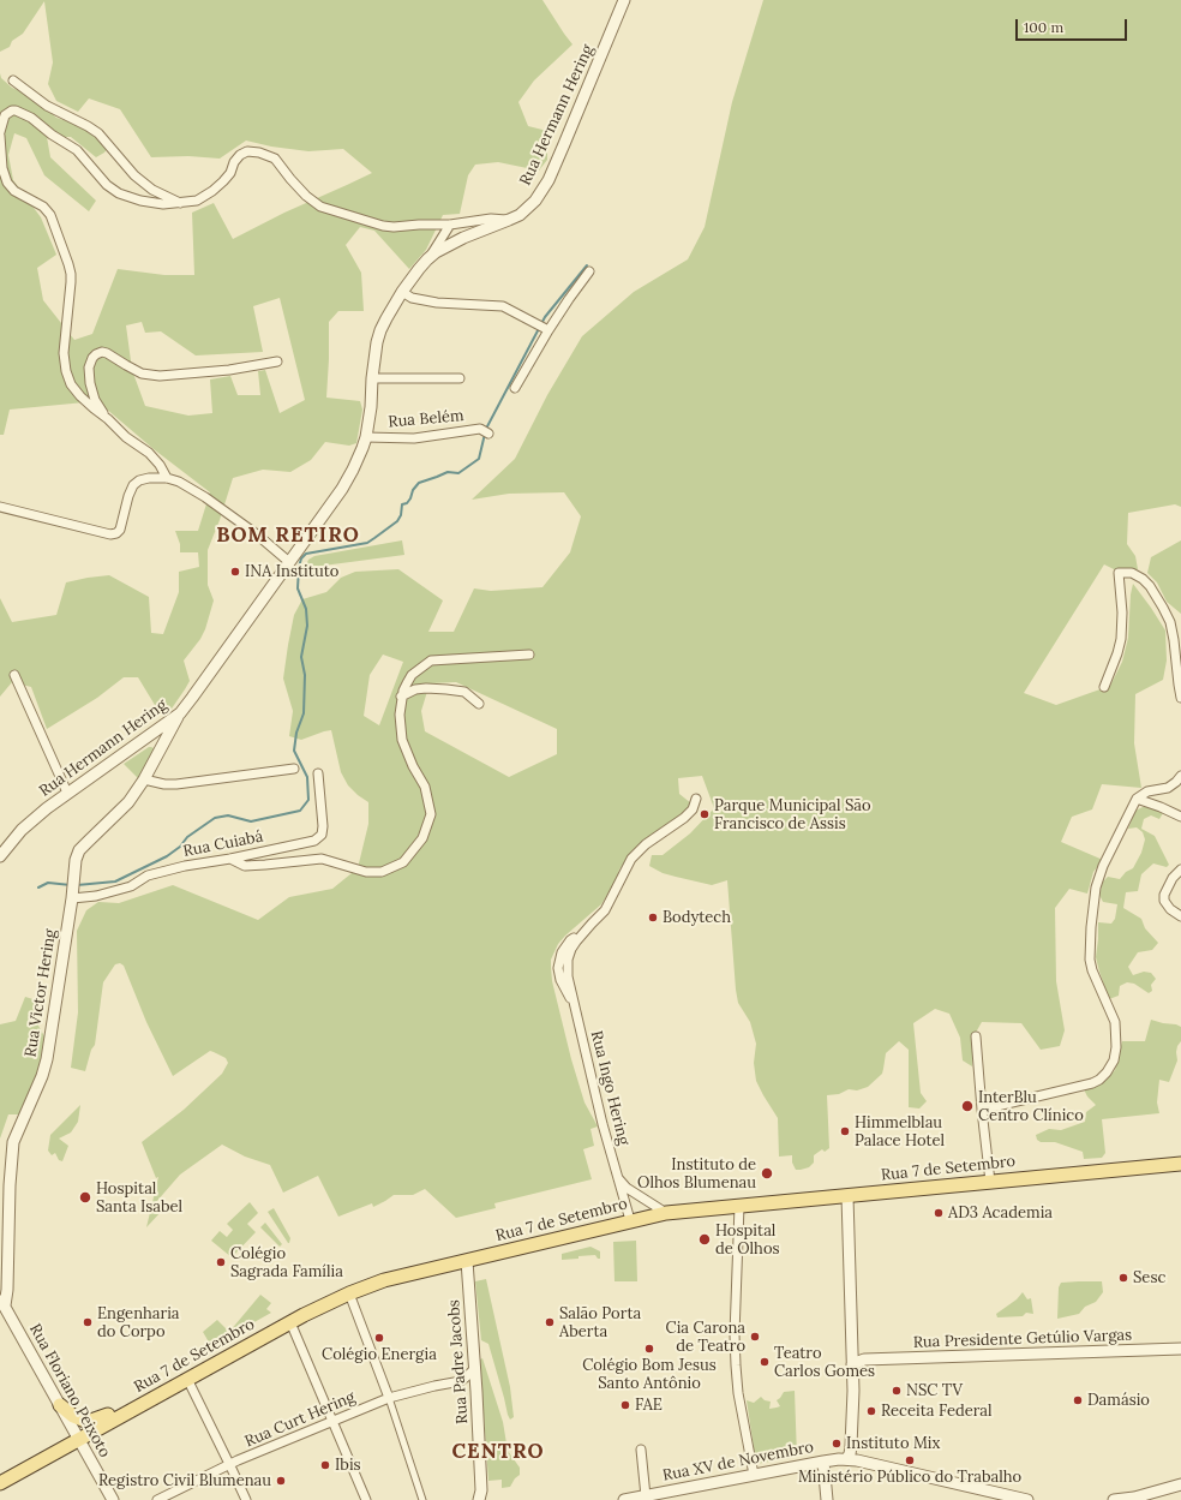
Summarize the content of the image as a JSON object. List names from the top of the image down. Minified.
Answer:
{"streets":{"main road":["Rua 7 de Setembro"],"street":["Rua Hermann Hering","Rua Belém","Rua Cuiabá","Rua Victor Hering","Rua Ingo Hering","Rua Presidente Getúlio Vargas","Rua Padre Jacobs","Rua Floriano Peixoto","Rua Curt Hering","Rua XV de Novembro"]},"crossings":[["Rua Hermann Hering","Rua Belém"],["Rua Hermann Hering","Rua Victor Hering"],["Rua Cuiabá","Rua Victor Hering"],["Rua Victor Hering","Rua Floriano Peixoto"],["Rua Ingo Hering","Rua 7 de Setembro"],["Rua 7 de Setembro","Rua Padre Jacobs"],["Rua 7 de Setembro","Rua Floriano Peixoto"]],"districts":["BOM RETIRO","CENTRO"],"places":["INA Instituto","Parque Municipal São Francisco de Assis","Bodytech","InterBlu Centro Clínico","Himmelblau Palace Hotel","Instituto de Olhos Blumenau","Hospital Santa Isabel","AD3 Academia","Hospital de Olhos","Colégio Sagrada Família","Sesc","Engenharia do Corpo","Salão Porta Aberta","Cia Carona de Teatro","Colégio Energia","Colégio Bom Jesus Santo Antônio","Teatro Carlos Gomes","NSC TV","Damásio","FAE","Receita Federal","Instituto Mix","Ministério Público do Trabalho","Ibis","Registro Civil Blumenau"],"scale_bar":"100 m"}
